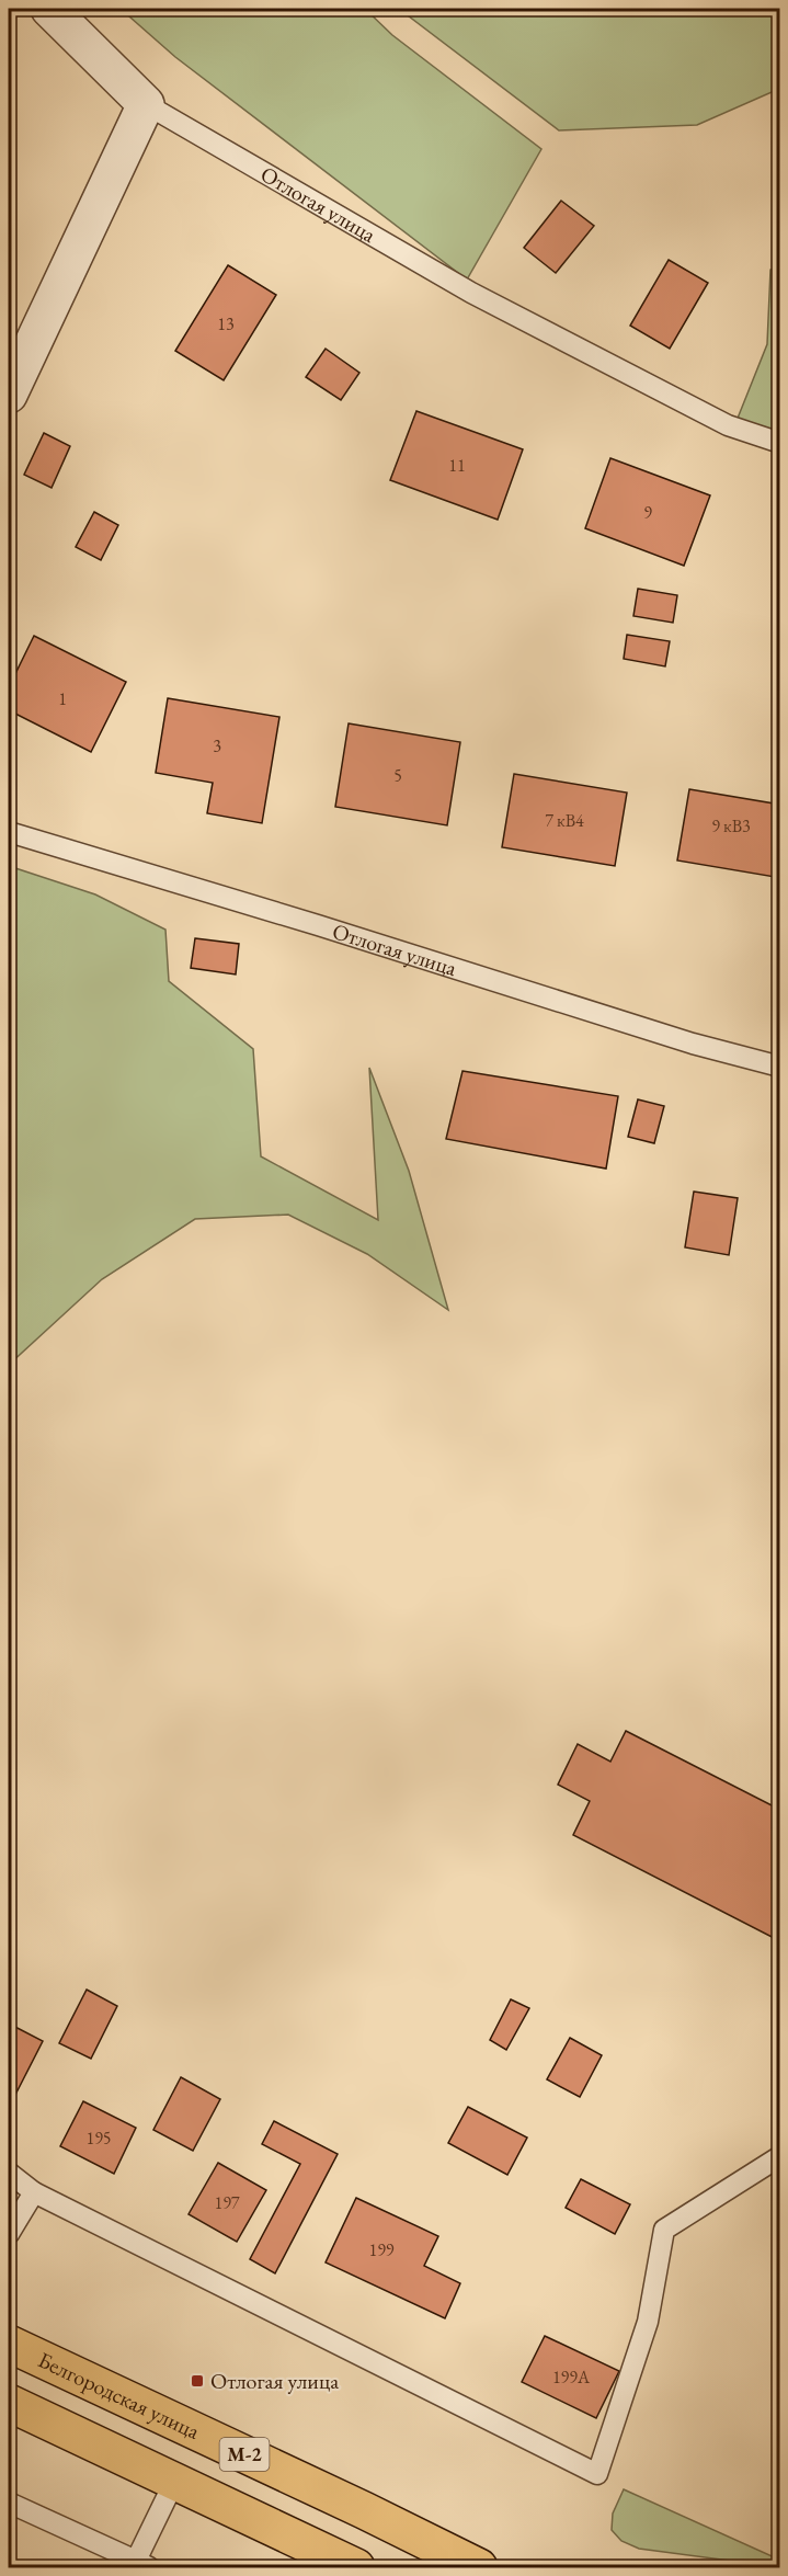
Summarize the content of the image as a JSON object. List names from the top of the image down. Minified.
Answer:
{"streets":{"main road":["Белгородская улица","М-2"],"lane":["Отлогая улица"]},"places":{"transit":["Отлогая улица"]},"house_numbers":["13","11","9","1","3","5","7 кВ4","9 кВ3","195","197","199","199А"]}
